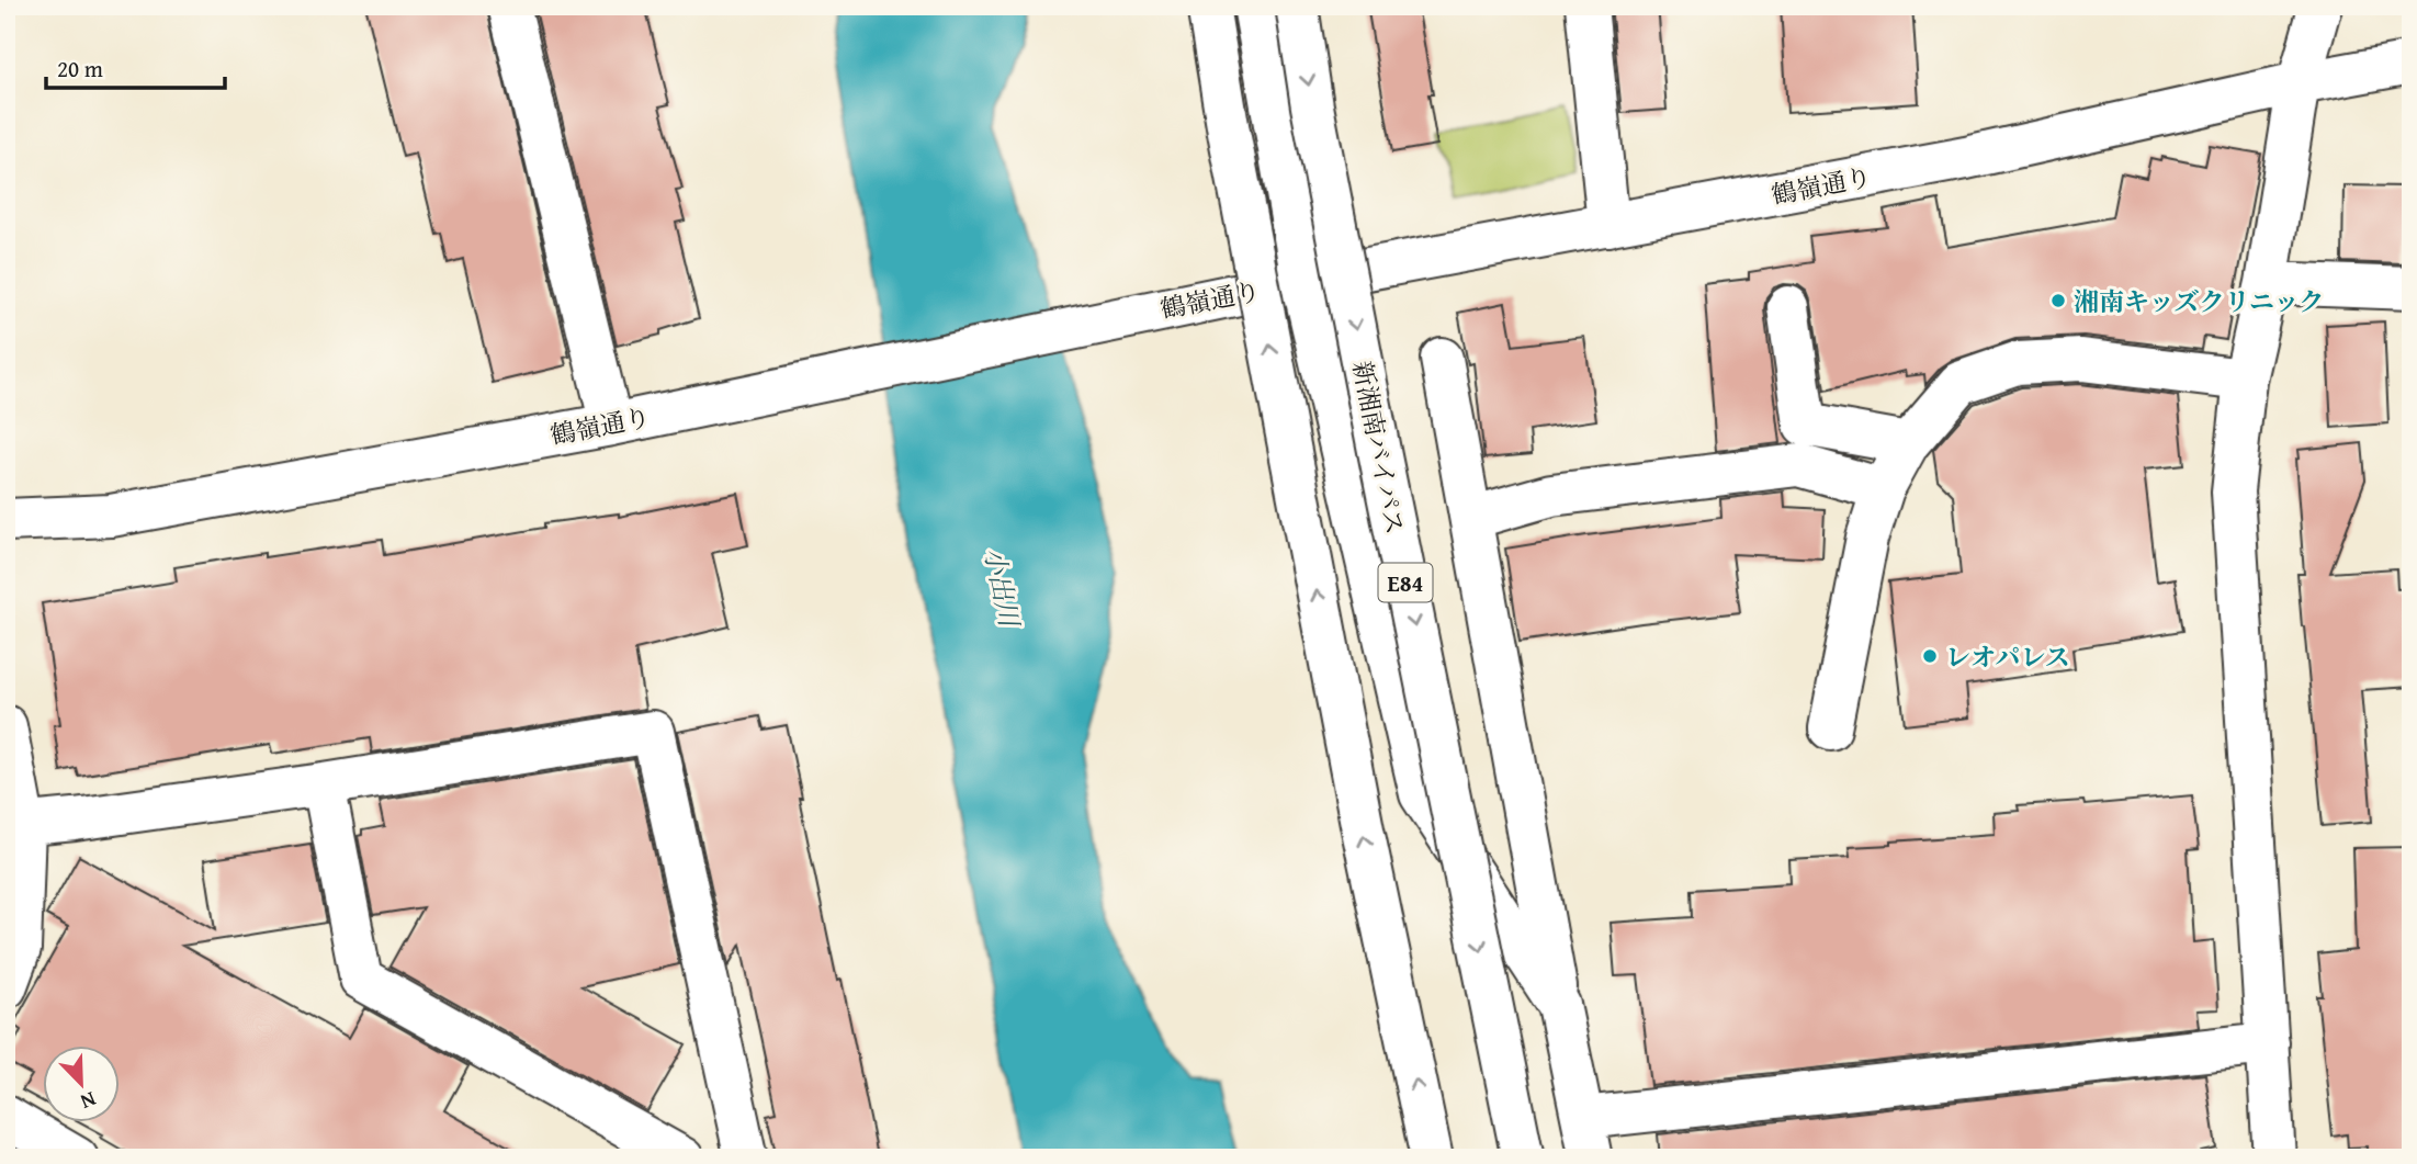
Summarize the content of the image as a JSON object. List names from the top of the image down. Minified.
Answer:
{"streets":{"main road":["鶴嶺通り","新湘南バイパス","E84"]},"water":["小出川"],"places":["湘南キッズクリニック","レオパレス"],"scale_bar":"20 m","north":"bottom right"}
